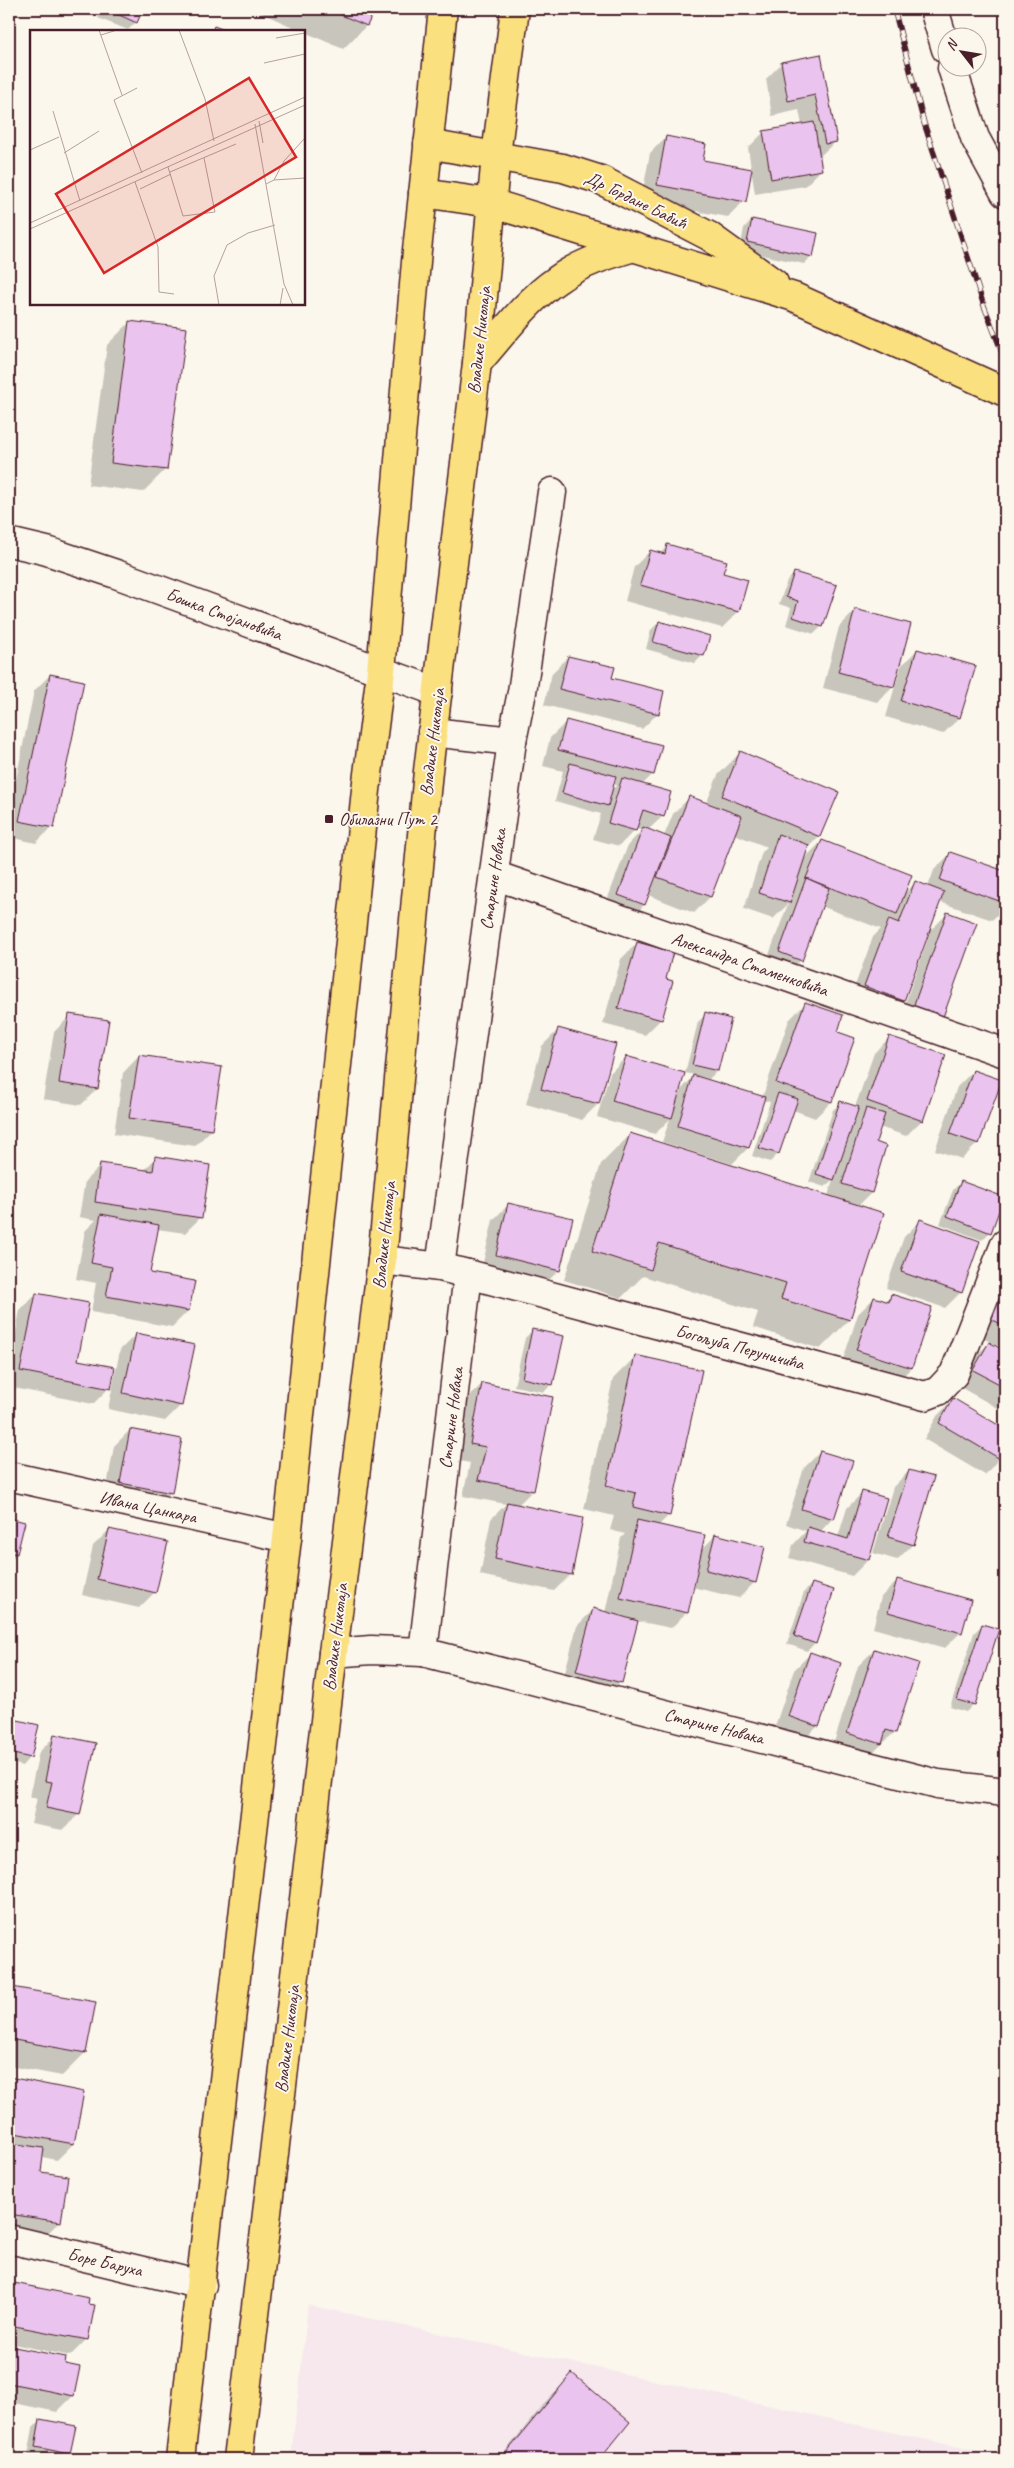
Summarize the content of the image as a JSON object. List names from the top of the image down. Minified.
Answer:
{"streets":{"main road":["Др Гордане Бабић","Владике Николаја"],"street":["Бошка Стојановића","Старине Новака","Александра Стаменковића","Богољуба Перуничића","Ивана Цанкара","Боре Баруха"]},"crossings":[["Др Гордане Бабић","Владике Николаја"],["Владике Николаја","Бошка Стојановића"],["Владике Николаја","Старине Новака"],["Владике Николаја","Богољуба Перуничића"],["Старине Новака","Александра Стаменковића"],["Старине Новака","Богољуба Перуничића"]],"places":{"transit":["Обилазни Пут 2"]},"north":"top left"}
